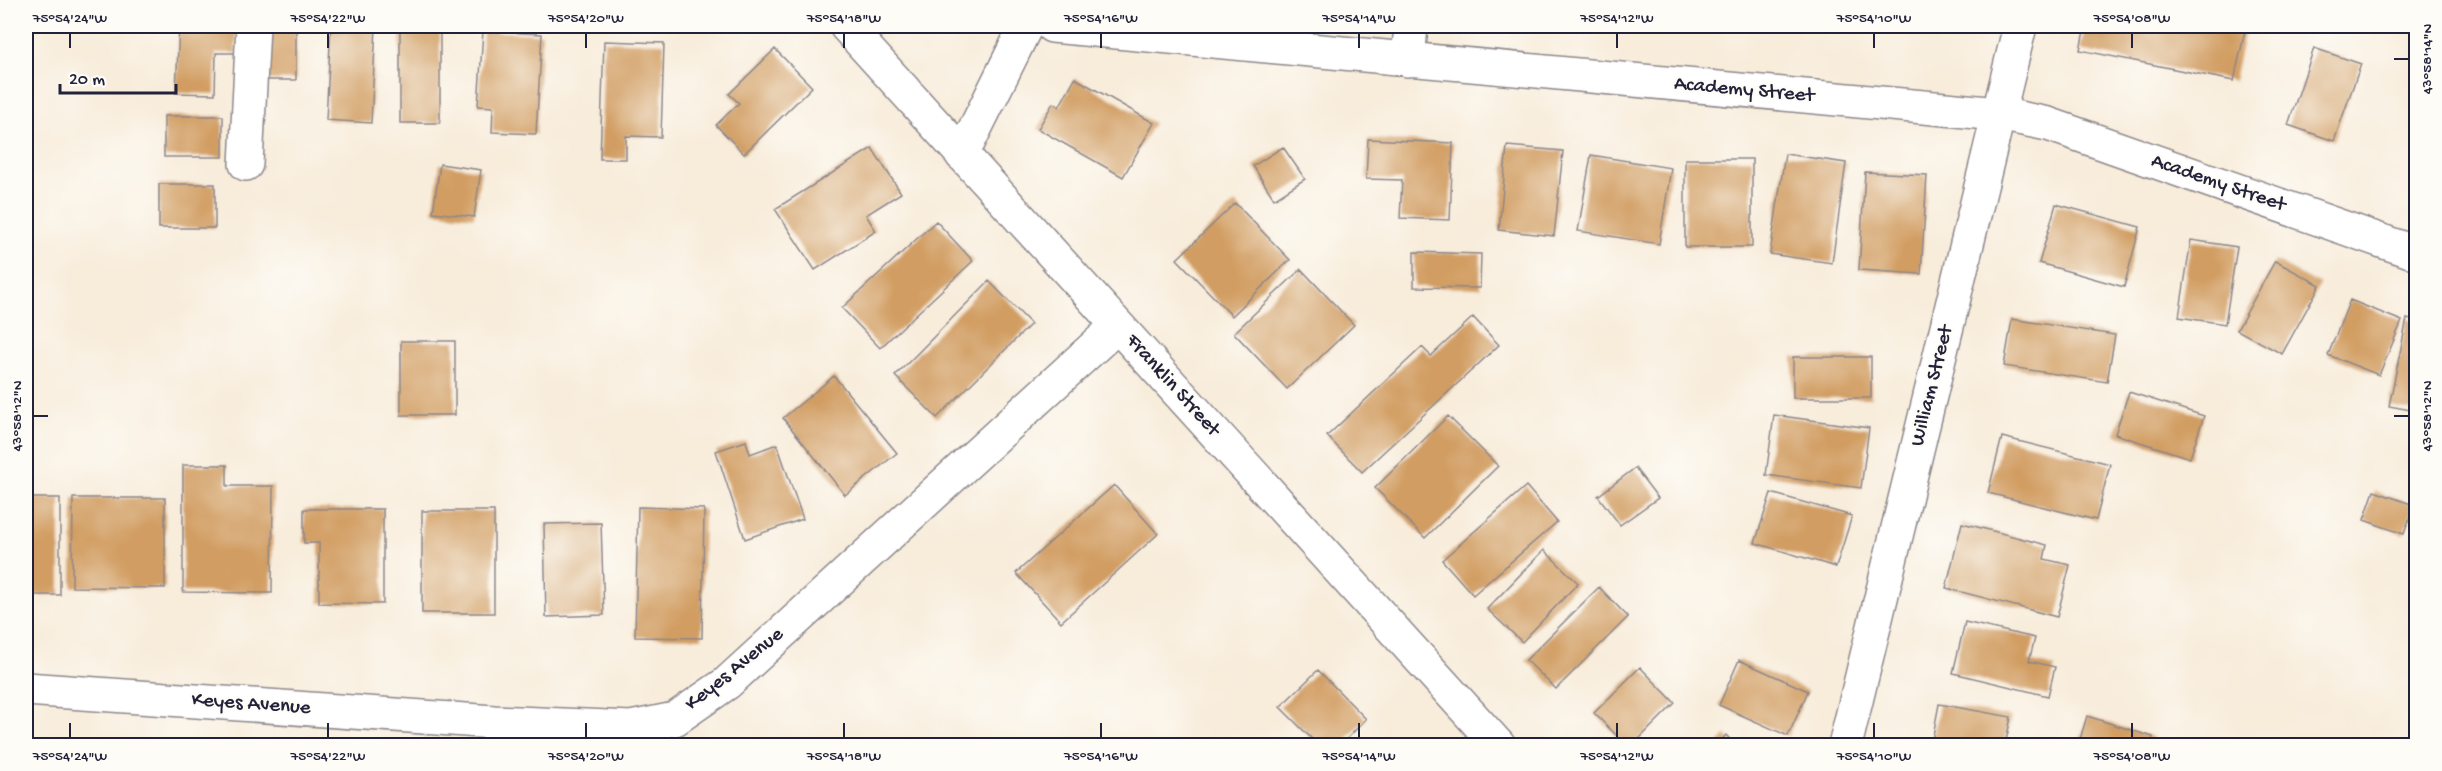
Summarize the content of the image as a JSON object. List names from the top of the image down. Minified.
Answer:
{"streets":{"street":["Academy Street","Franklin Street","William Street","Keyes Avenue"]},"crossings":[["Academy Street","William Street"],["Franklin Street","Keyes Avenue"]],"scale_bar":"20 m","coordinates":["75°54'24\"W","75°54'22\"W","75°54'20\"W","75°54'18\"W","75°54'16\"W","75°54'14\"W","75°54'12\"W","75°54'10\"W","75°54'08\"W","43°58'14\"N","43°58'12\"N"]}
